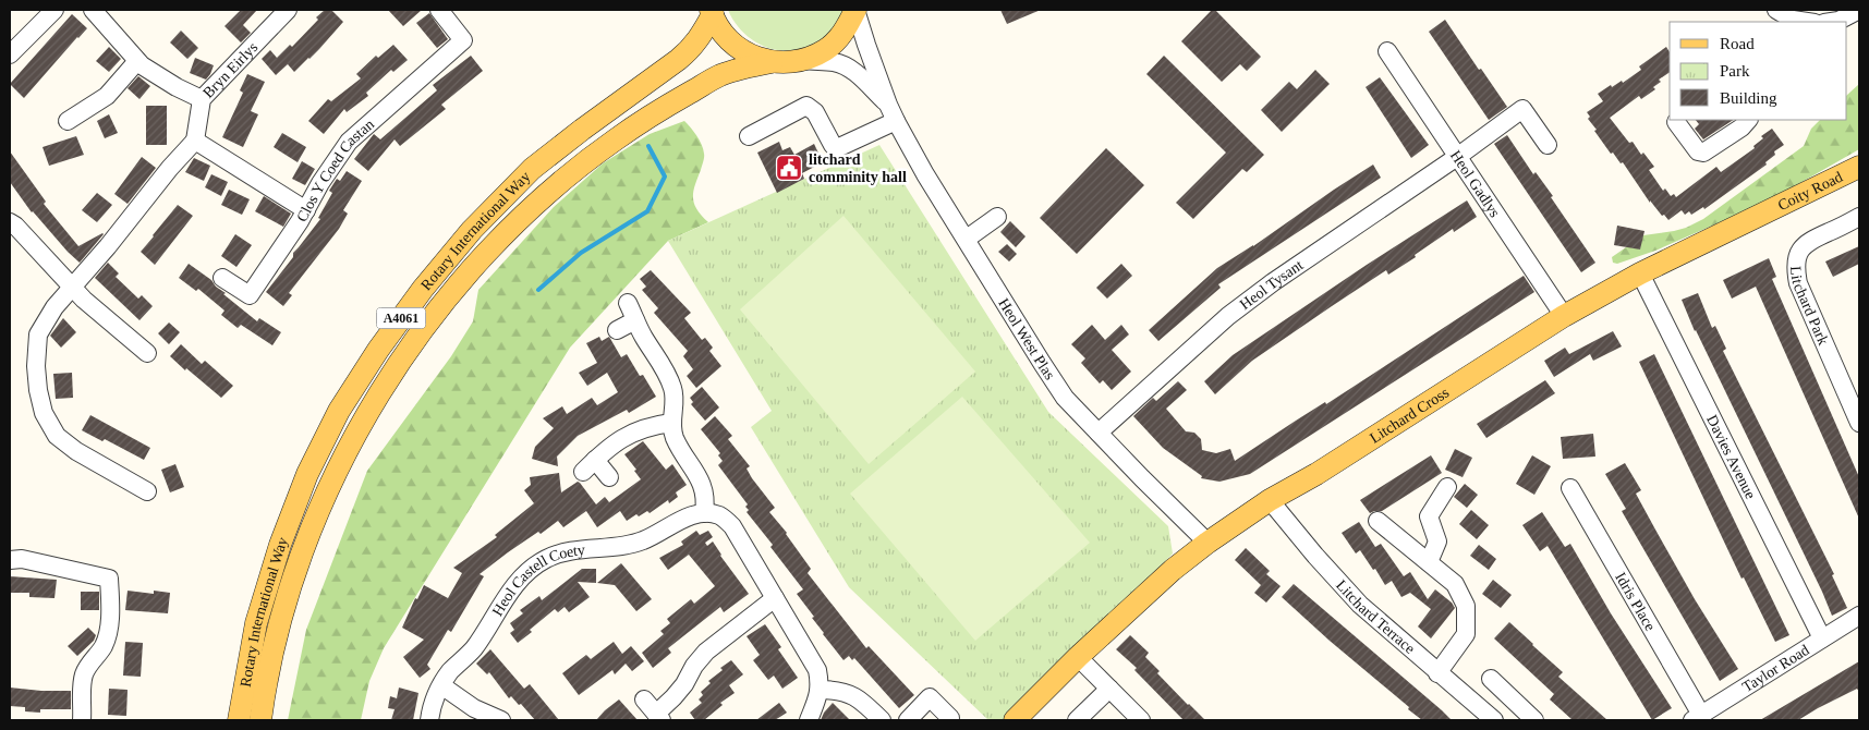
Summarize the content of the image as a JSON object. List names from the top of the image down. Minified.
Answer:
{"streets":{"main road":["Coity Road","Rotary International Way","A4061","Litchard Cross"],"street":["Bryn Eirlys","Clos Y Coed Castan","Heol Gadlys","Heol Tysant","Litchard Park","Heol West Plas","Davies Avenue","Heol Castell Coety","Idris Place","Litchard Terrace","Taylor Road"]},"crossings":[["Heol Gadlys","Heol Tysant"],["Heol Gadlys","Litchard Cross"],["Coity Road","Litchard Cross"],["Heol Tysant","Heol West Plas"],["Heol West Plas","Litchard Cross"],["Litchard Cross","Davies Avenue"],["Litchard Cross","Litchard Terrace"],["Davies Avenue","Taylor Road"],["Idris Place","Taylor Road"]],"places":{"public building":["litchard comminity hall"]},"legend":["Road","Park","Building"]}
